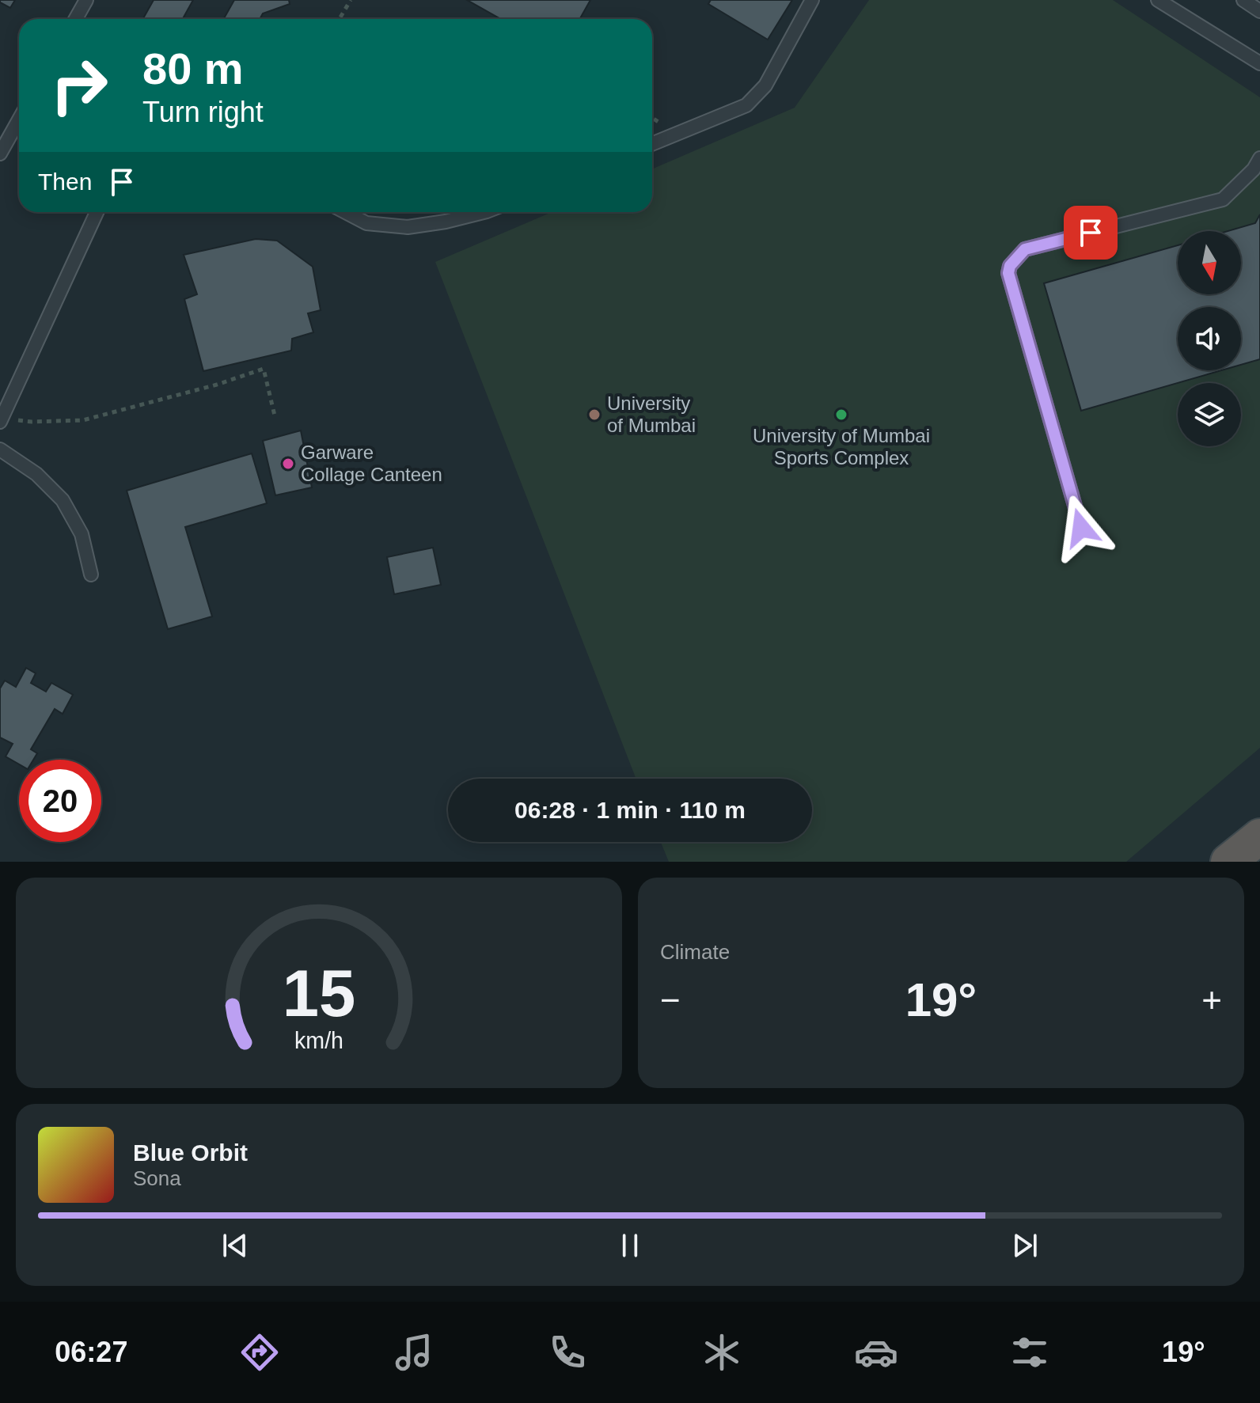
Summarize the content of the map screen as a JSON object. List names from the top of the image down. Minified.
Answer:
{"places":["University of Mumbai","University of Mumbai Sports Complex","Garware Collage Canteen"],"north":"bottom","page":{"turn":["80 m","Turn right"],"then":"Then","limit":"20","trip":"06:28 · 1 min · 110 m","tile":"Climate","heat":["−","19°","+"],"song":["Blue Orbit","Sona"],"tabs":["06:27","19°"],"gauge":["15","km/h"]}}
